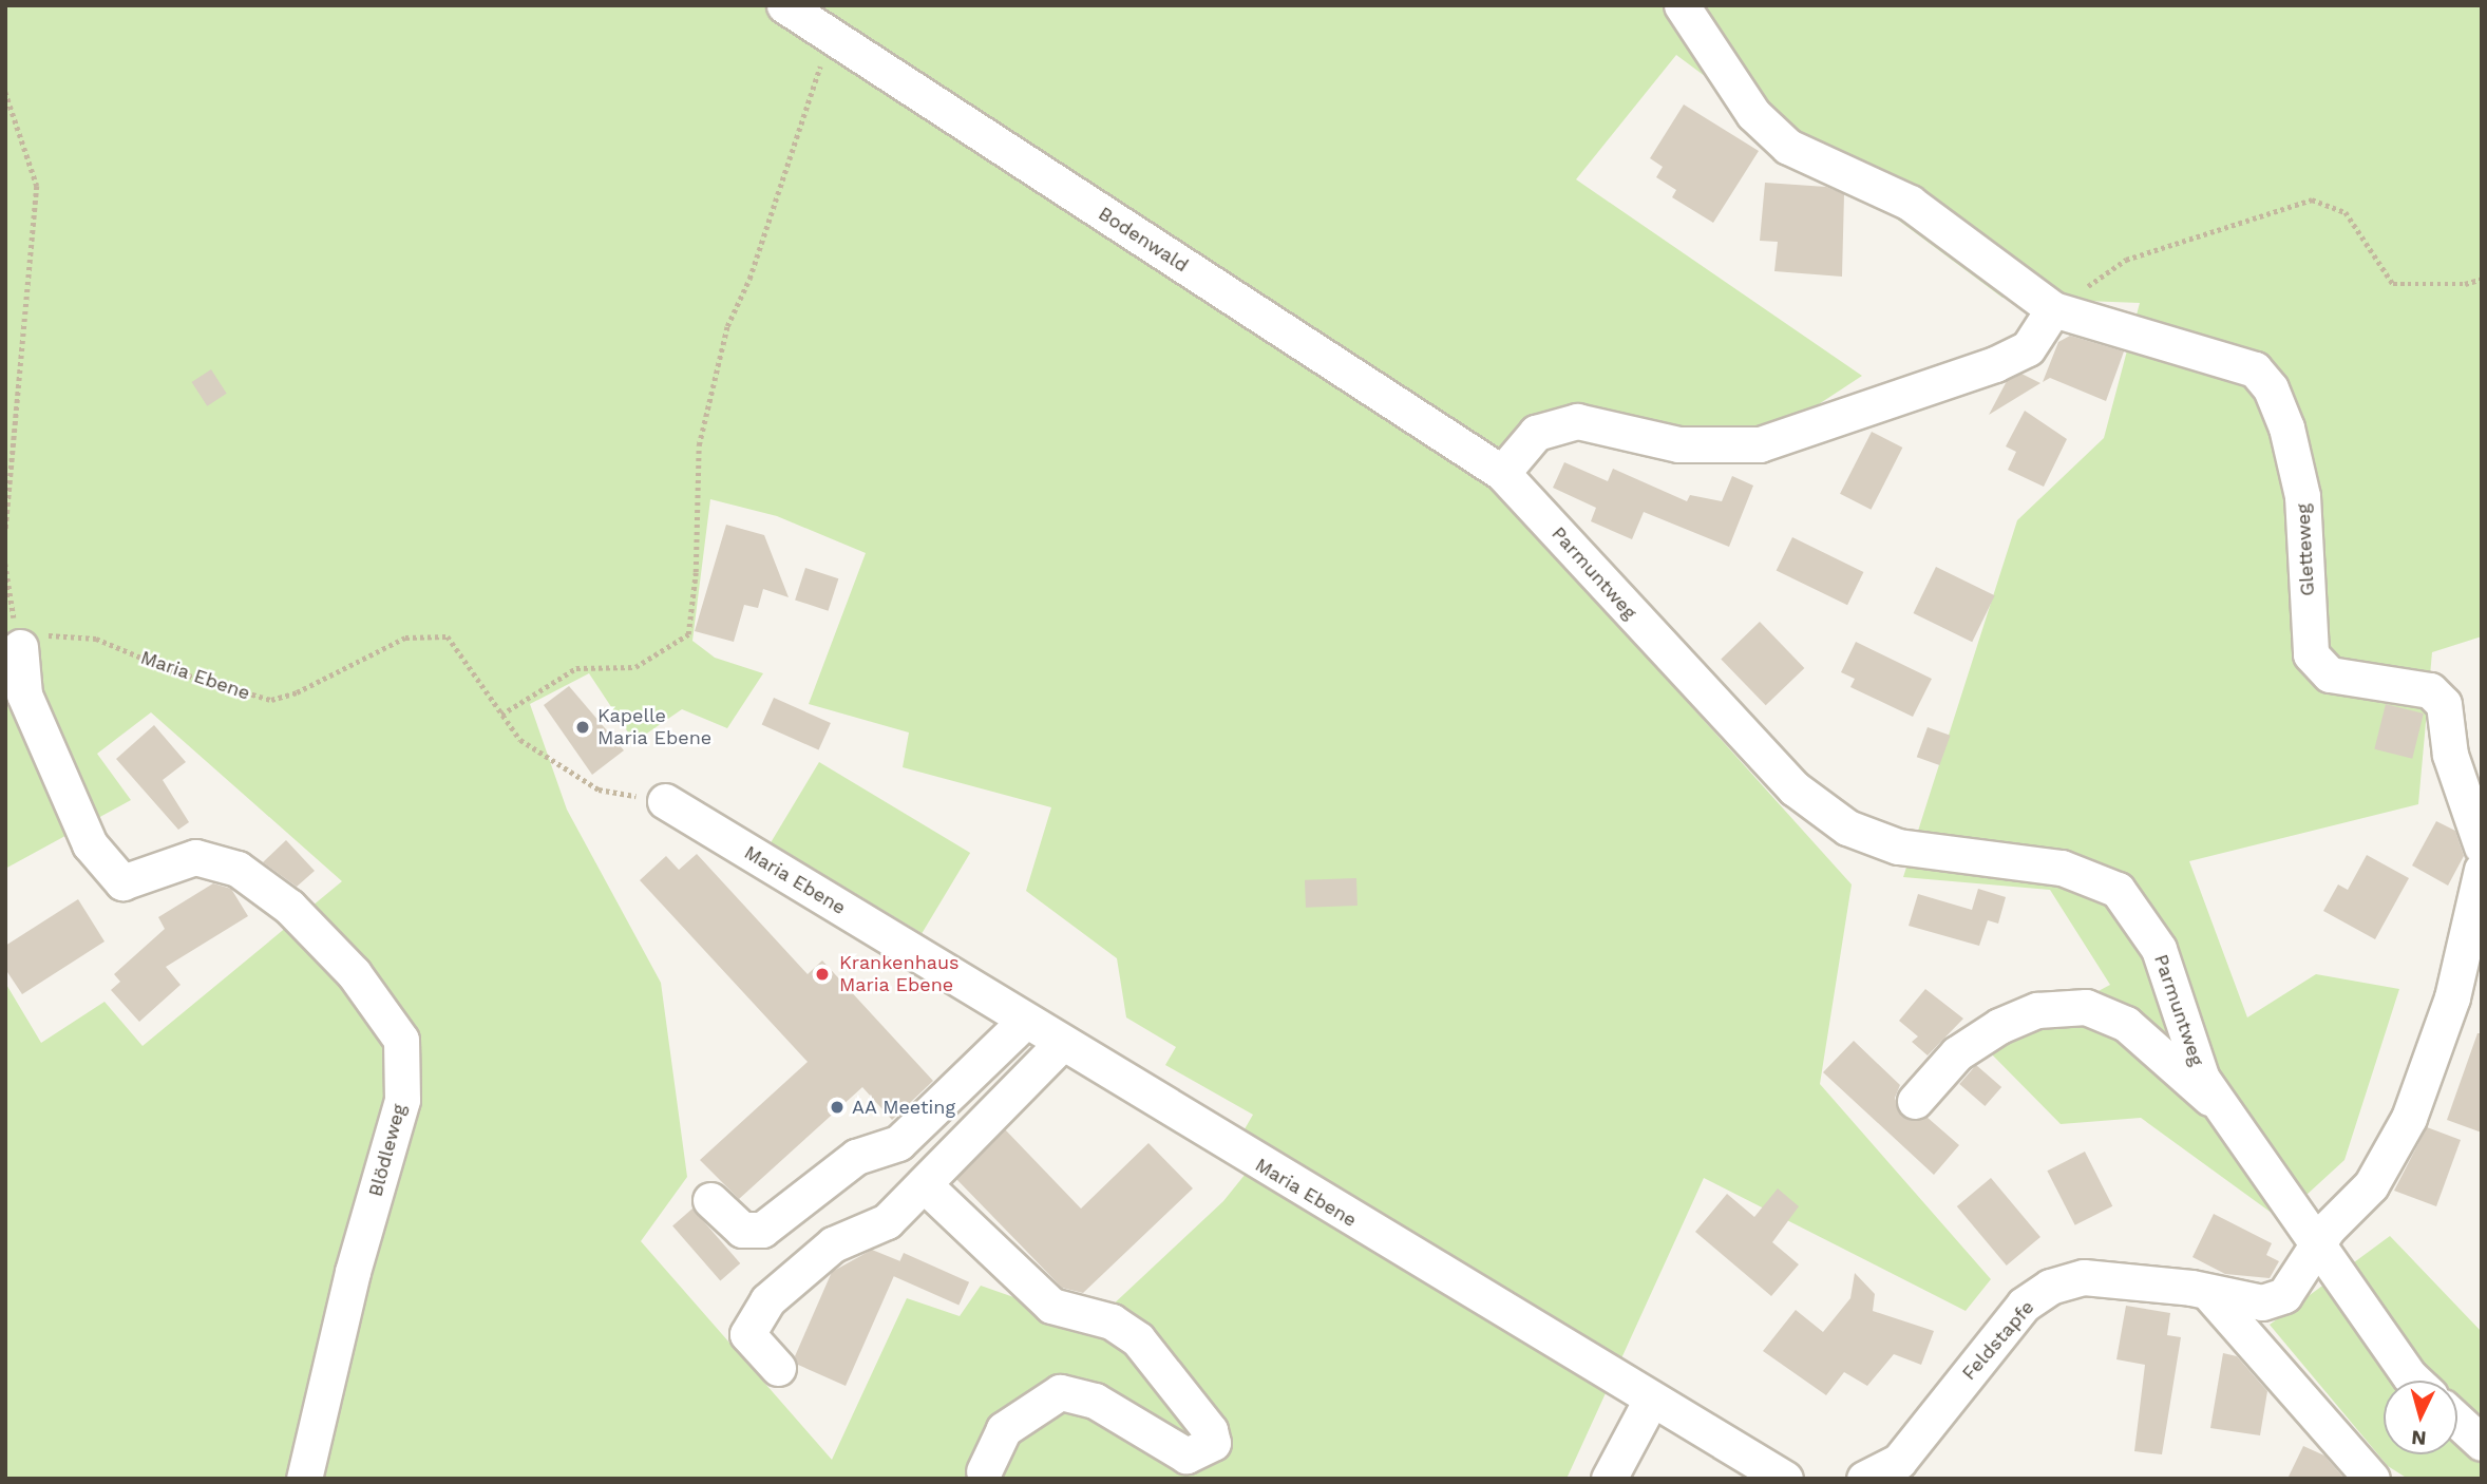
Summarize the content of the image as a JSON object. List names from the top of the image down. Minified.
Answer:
{"streets":{"street":["Bodenwald","Gletteweg","Parmuntweg","Maria Ebene","Blödleweg","Feldstapfe"]},"crossings":[["Bodenwald","Parmuntweg"],["Parmuntweg","Feldstapfe"],["Maria Ebene","Blödleweg"]],"places":["Kapelle Maria Ebene","Krankenhaus Maria Ebene","AA Meeting"],"north":"bottom"}
